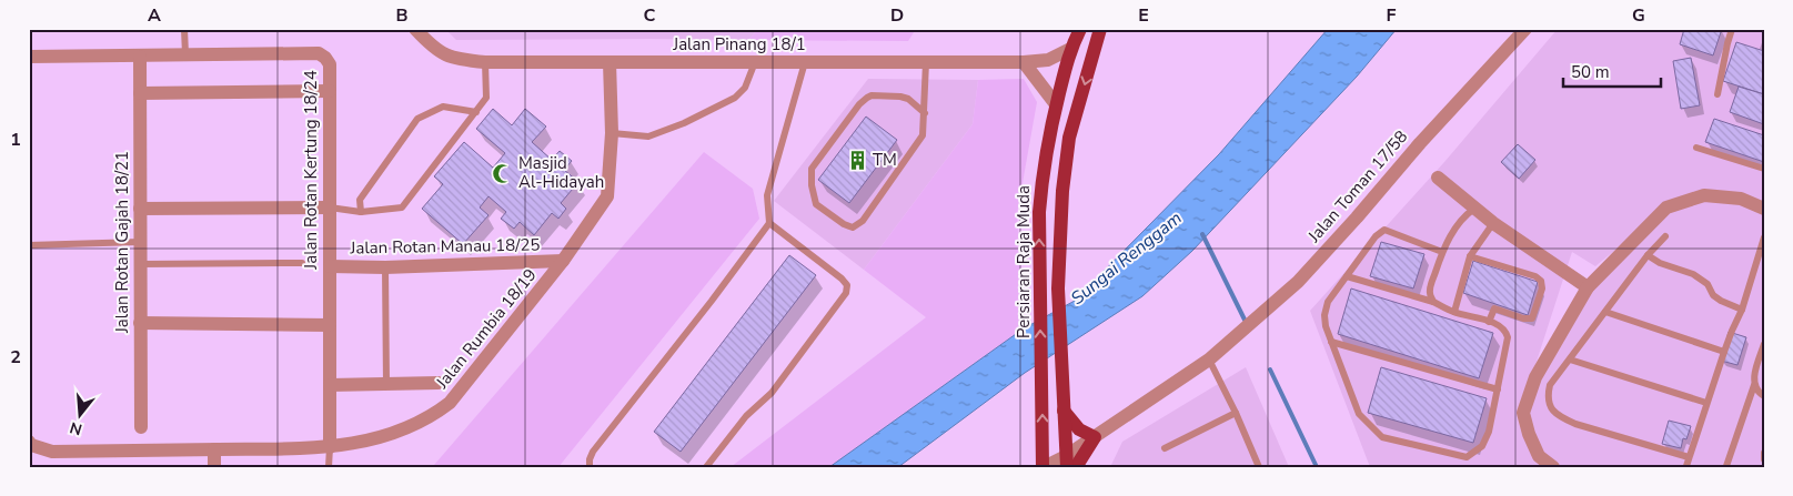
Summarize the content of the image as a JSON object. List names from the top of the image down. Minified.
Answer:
{"streets":{"main road":["Persiaran Raja Muda"],"street":["Jalan Pinang 18/1","Jalan Rotan Kertung 18/24","Jalan Toman 17/58","Jalan Rotan Gajah 18/21","Jalan Rotan Manau 18/25","Jalan Rumbia 18/19"]},"crossings":[["Jalan Pinang 18/1","Persiaran Raja Muda"],["Jalan Pinang 18/1","Jalan Rumbia 18/19"],["Jalan Rotan Kertung 18/24","Jalan Rotan Gajah 18/21"],["Jalan Rotan Kertung 18/24","Jalan Rotan Manau 18/25"],["Jalan Rotan Kertung 18/24","Jalan Rumbia 18/19"],["Jalan Toman 17/58","Persiaran Raja Muda"],["Jalan Rotan Manau 18/25","Jalan Rumbia 18/19"]],"water":["Sungai Renggam"],"places":{"building":["TM"],"mosque":["Masjid Al-Hidayah"]},"scale_bar":"50 m","north":"bottom","grid":{"columns":["A","B","C","D","E","F","G"],"rows":["1","2"]}}
